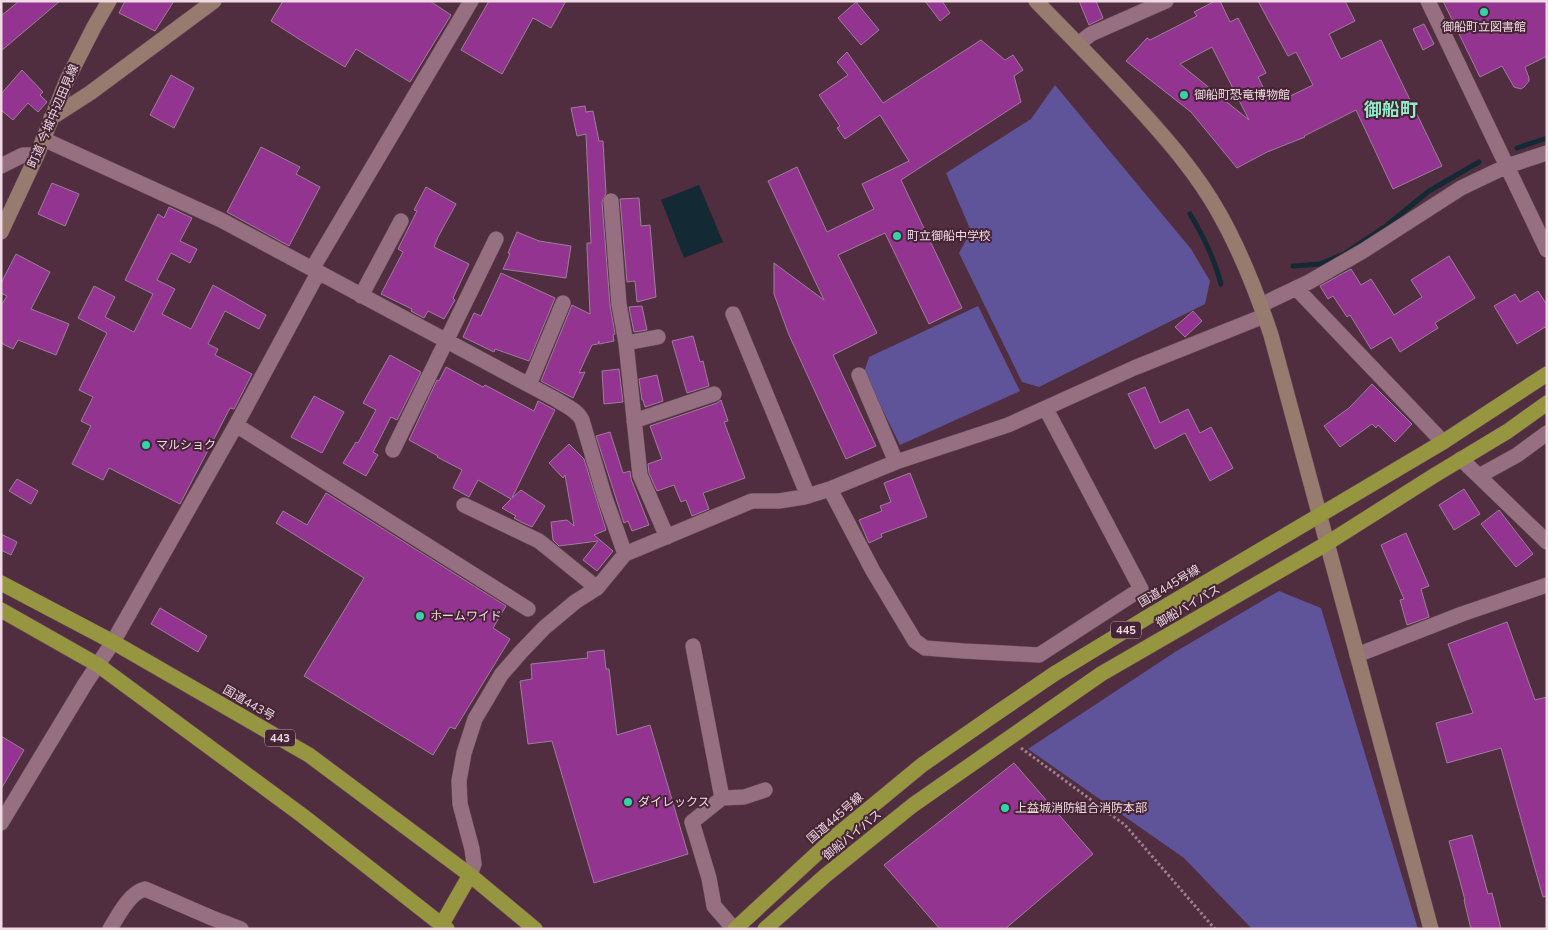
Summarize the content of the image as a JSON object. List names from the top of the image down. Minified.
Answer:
{"streets":{"highway":["国道445号線","御船バイパス","445","国道443号","443"],"street":["町道 今城中辺田見線"]},"districts":["御船町"],"places":["御船町立図書館","御船町恐竜博物館","町立御船中学校","マルショク","ホームワイド","ダイレックス","上益城消防組合消防本部"]}
